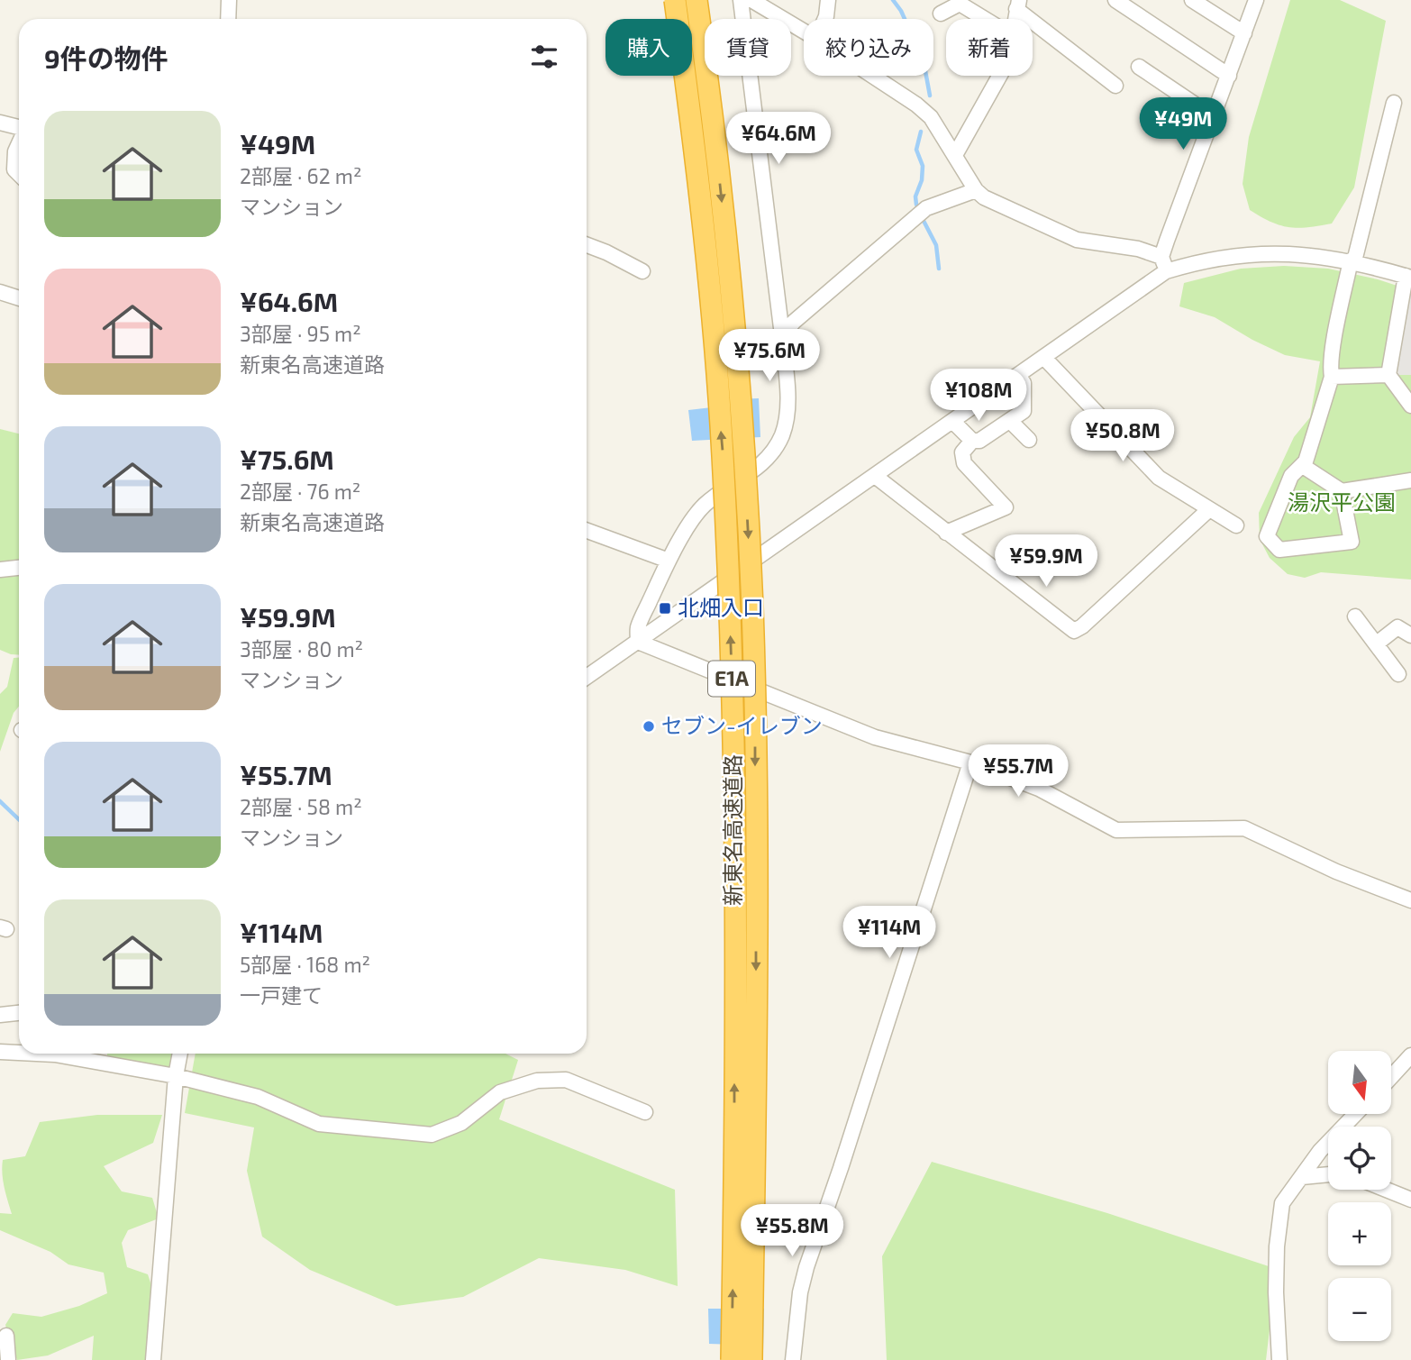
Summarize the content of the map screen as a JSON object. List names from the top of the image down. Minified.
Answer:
{"streets":{"highway":["E1A","新東名高速道路"]},"parks":["湯沢平公園"],"places":{"transit":["北畑入口"],"other":["セブン-イレブン"]},"north":"bottom","page":{"chip":["購入","賃貸","絞り込み","新着"],"heading":"9件の物件","list":[{"name":"¥49M","note":"2部屋 · 62 m² · マンション"},{"name":"¥64.6M","note":"3部屋 · 95 m² · 新東名高速道路"},{"name":"¥75.6M","note":"2部屋 · 76 m² · 新東名高速道路"},{"name":"¥59.9M","note":"3部屋 · 80 m² · マンション"},{"name":"¥55.7M","note":"2部屋 · 58 m² · マンション"},{"name":"¥114M","note":"5部屋 · 168 m² · 一戸建て"}],"price":["¥49M","¥64.6M","¥75.6M","¥108M","¥50.8M","¥59.9M","¥55.7M","¥114M","¥55.8M"],"map_buttons":["+","−"]}}
